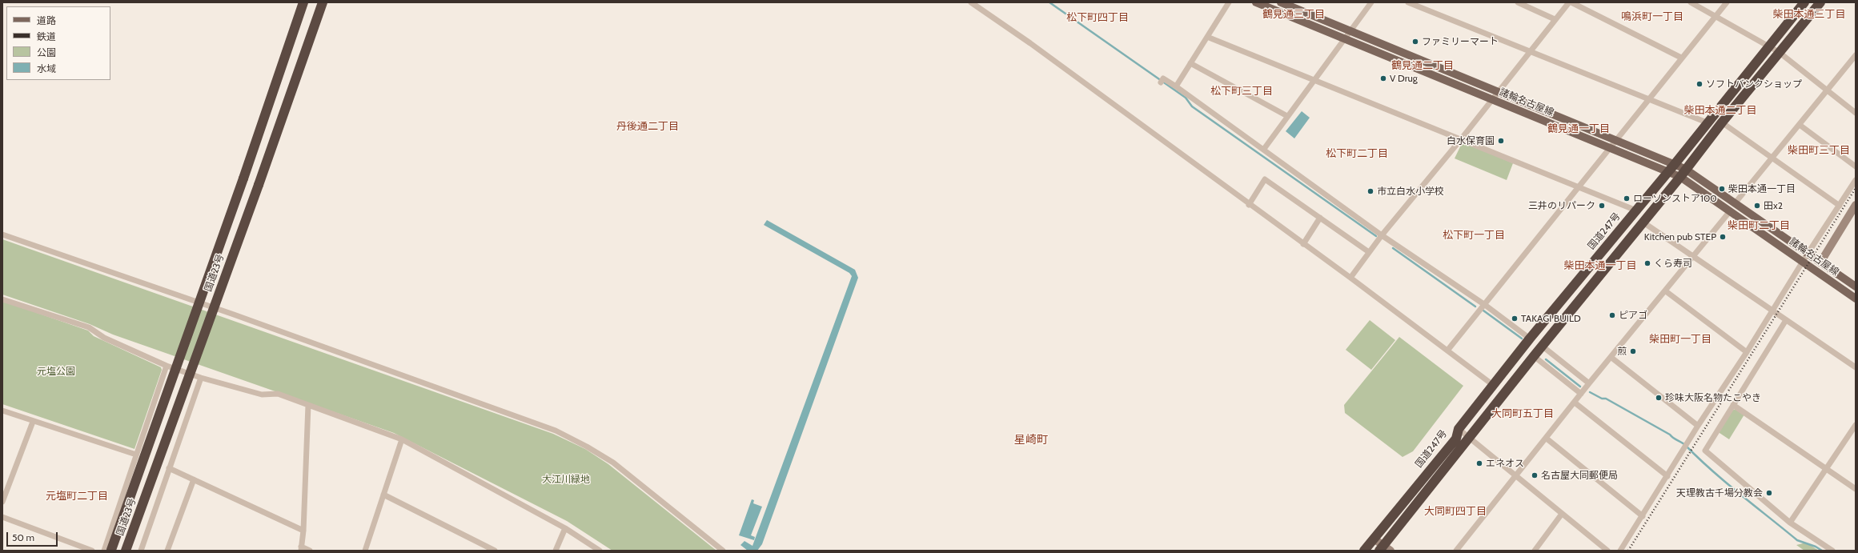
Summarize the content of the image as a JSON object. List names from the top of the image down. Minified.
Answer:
{"streets":{"highway":["国道247号","国道23号"],"main road":["諸輪名古屋線"]},"crossings":[["諸輪名古屋線","国道247号"]],"districts":["鶴見通三丁目","柴田本通三丁目","鳴浜町一丁目","松下町四丁目","鶴見通二丁目","松下町三丁目","柴田本通二丁目","丹後通二丁目","鶴見通一丁目","柴田町三丁目","松下町二丁目","柴田町二丁目","松下町一丁目","柴田本通一丁目","柴田町一丁目","大同町五丁目","星崎町","元塩町二丁目","大同町四丁目"],"parks":["元塩公園","大江川緑地"],"places":["ファミリーマート","V Drug","ソフトバンクショップ","白水保育園","柴田本通一丁目","市立白水小学校","ローソンストア100","三井のリパーク","田x2","Kitchen pub STEP","くら寿司","ピアゴ","TAKAGI BUILD","煎","珍味大阪名物たこやき","エネオス","名古屋大同郵便局","天理教古千場分教会"],"legend":["道路","鉄道","公園","水域"],"scale_bar":"50 m"}
